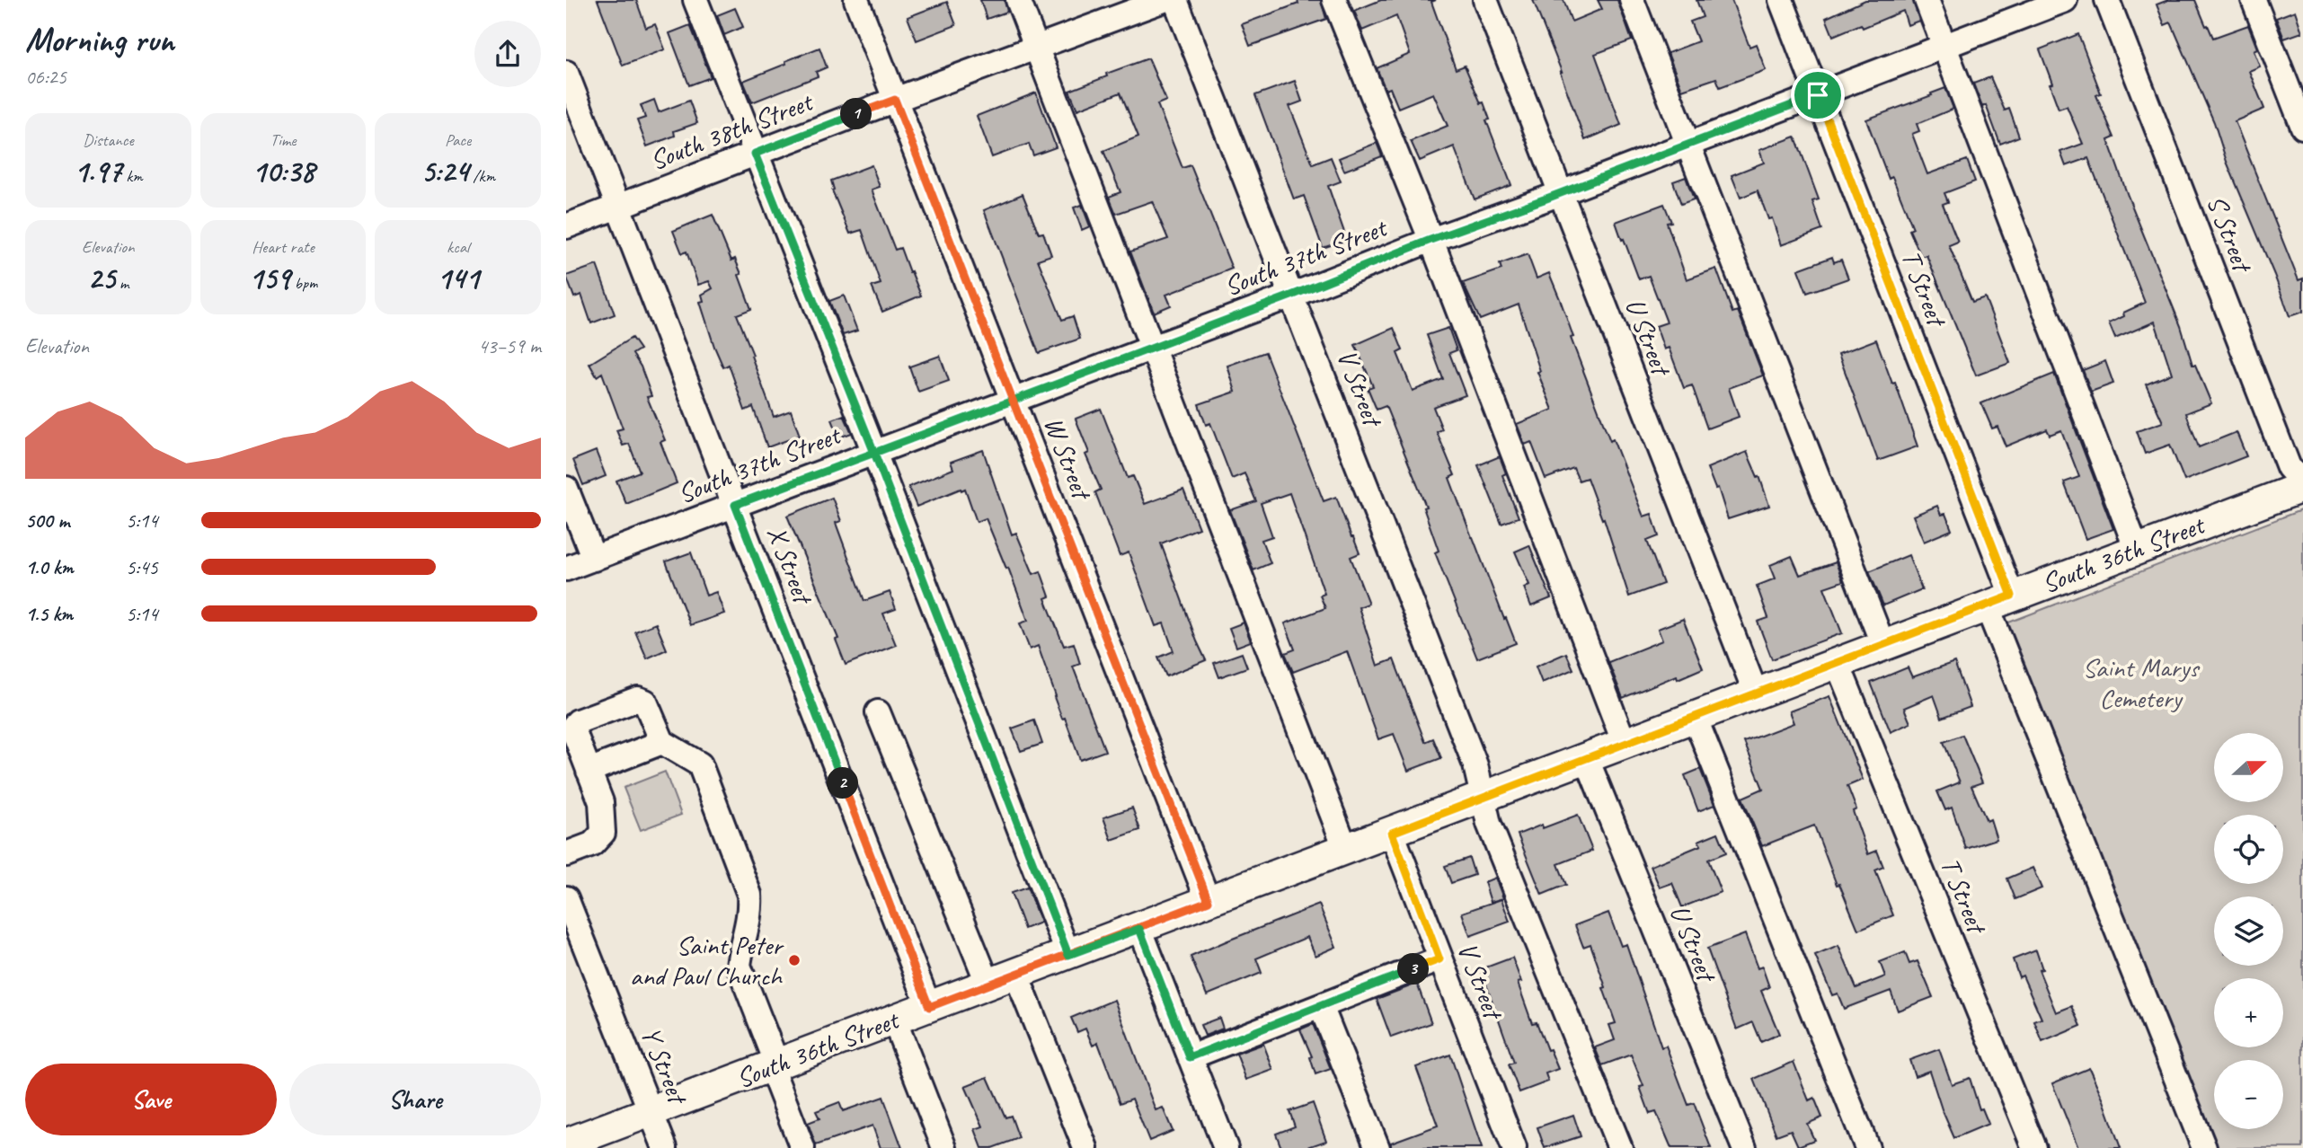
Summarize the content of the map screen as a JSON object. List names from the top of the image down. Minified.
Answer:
{"streets":{"main road":["South 36th Street"],"street":["South 38th Street","S Street","South 37th Street","T Street","U Street","V Street","W Street","X Street","Y Street"]},"crossings":[["South 38th Street","W Street"],["South 38th Street","X Street"],["S Street","South 36th Street"],["South 37th Street","T Street"],["South 37th Street","U Street"],["South 37th Street","V Street"],["South 37th Street","W Street"],["South 37th Street","X Street"],["T Street","South 36th Street"],["U Street","South 36th Street"],["V Street","South 36th Street"],["W Street","South 36th Street"],["South 36th Street","X Street"],["South 36th Street","Y Street"]],"parks":["Saint Marys Cemetery"],"places":["Saint Peter and Paul Church"],"north":"right","page":{"heading":["Morning run","06:25"],"pins":["1","2","3"],"stats":[["Distance","1.97 km"],["Time","10:38"],["Pace","5:24 /km"],["Elevation","25 m"],["Heart rate","159 bpm"],["kcal","141"]],"chart":["Elevation","43–59 m"],"list":[{"name":"500 m","note":"5:14"},{"name":"1.0 km","note":"5:45"},{"name":"1.5 km","note":"5:14"}],"map_buttons":["+","−"],"buttons":["Save","Share"]}}
